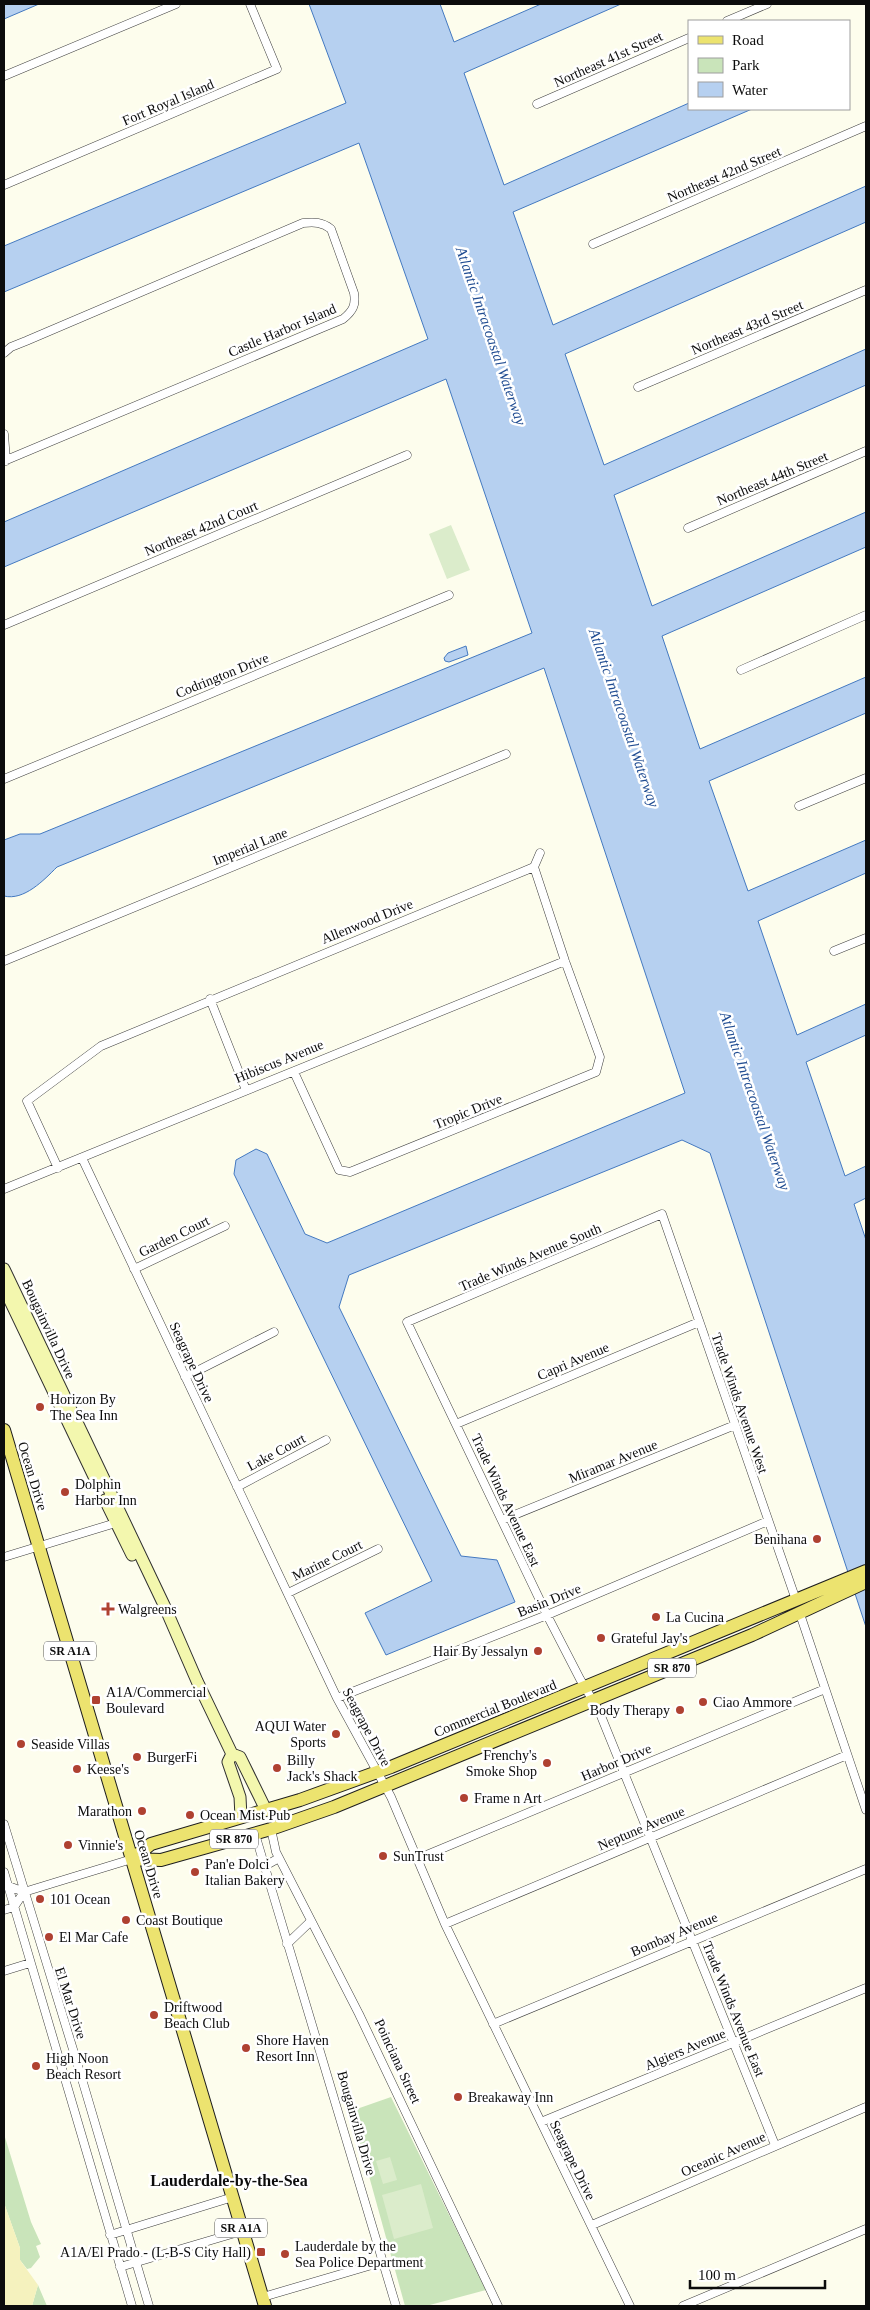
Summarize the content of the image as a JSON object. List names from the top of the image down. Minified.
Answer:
{"streets":{"main road":["Ocean Drive","SR A1A","SR 870","Commercial Boulevard"],"street":["Northeast 41st Street","Fort Royal Island","Northeast 42nd Street","Northeast 43rd Street","Castle Harbor Island","Northeast 44th Street","Northeast 42nd Court","Codrington Drive","Imperial Lane","Allenwood Drive","Hibiscus Avenue","Tropic Drive","Garden Court","Trade Winds Avenue South","Bougainvilla Drive","Capri Avenue","Seagrape Drive","Trade Winds Avenue West","Lake Court","Miramar Avenue","Trade Winds Avenue East","Marine Court","Basin Drive","Harbor Drive","Neptune Avenue","Bombay Avenue","El Mar Drive","Algiers Avenue","Poinciana Street","Oceanic Avenue"]},"crossings":[["Allenwood Drive","Hibiscus Avenue"],["Hibiscus Avenue","Tropic Drive"],["Hibiscus Avenue","Seagrape Drive"],["Garden Court","Seagrape Drive"],["Trade Winds Avenue South","Trade Winds Avenue West"],["Trade Winds Avenue South","Trade Winds Avenue East"],["Bougainvilla Drive","Commercial Boulevard"],["Capri Avenue","Trade Winds Avenue West"],["Capri Avenue","Trade Winds Avenue East"],["Seagrape Drive","Lake Court"],["Seagrape Drive","Marine Court"],["Seagrape Drive","Basin Drive"],["Seagrape Drive","Commercial Boulevard"],["Seagrape Drive","Harbor Drive"],["Seagrape Drive","Neptune Avenue"],["Seagrape Drive","Bombay Avenue"],["Seagrape Drive","Algiers Avenue"],["Seagrape Drive","Oceanic Avenue"],["Trade Winds Avenue West","Miramar Avenue"],["Trade Winds Avenue West","Basin Drive"],["Trade Winds Avenue West","Commercial Boulevard"],["Miramar Avenue","Trade Winds Avenue East"],["Ocean Drive","Commercial Boulevard"],["Trade Winds Avenue East","Basin Drive"],["Trade Winds Avenue East","Commercial Boulevard"],["Trade Winds Avenue East","Harbor Drive"],["Trade Winds Avenue East","Neptune Avenue"],["Trade Winds Avenue East","Bombay Avenue"],["Trade Winds Avenue East","Algiers Avenue"],["Trade Winds Avenue East","Oceanic Avenue"],["Commercial Boulevard","El Mar Drive"],["Commercial Boulevard","Poinciana Street"]],"districts":["Lauderdale-by-the-Sea"],"water":["Atlantic Intracoastal Waterway"],"places":{"other":["Horizon By The Sea Inn","Dolphin Harbor Inn","Benihana","La Cucina","Grateful Jay's","Hair By Jessalyn","Ciao Ammore","Body Therapy","AQUI Water Sports","Seaside Villas","BurgerFi","Frenchy's Smoke Shop","Billy Jack's Shack","Keese's","Frame n Art","Marathon","Ocean Mist Pub","Vinnie's","SunTrust","Pan'e Dolci Italian Bakery","101 Ocean","Coast Boutique","El Mar Cafe","Driftwood Beach Club","Shore Haven Resort Inn","High Noon Beach Resort","Breakaway Inn","Lauderdale by the Sea Police Department"],"health":["Walgreens"],"transit":["A1A/Commercial Boulevard","A1A/El Prado - (L-B-S City Hall)"]},"legend":["Road","Park","Water"],"scale_bar":"100 m"}
